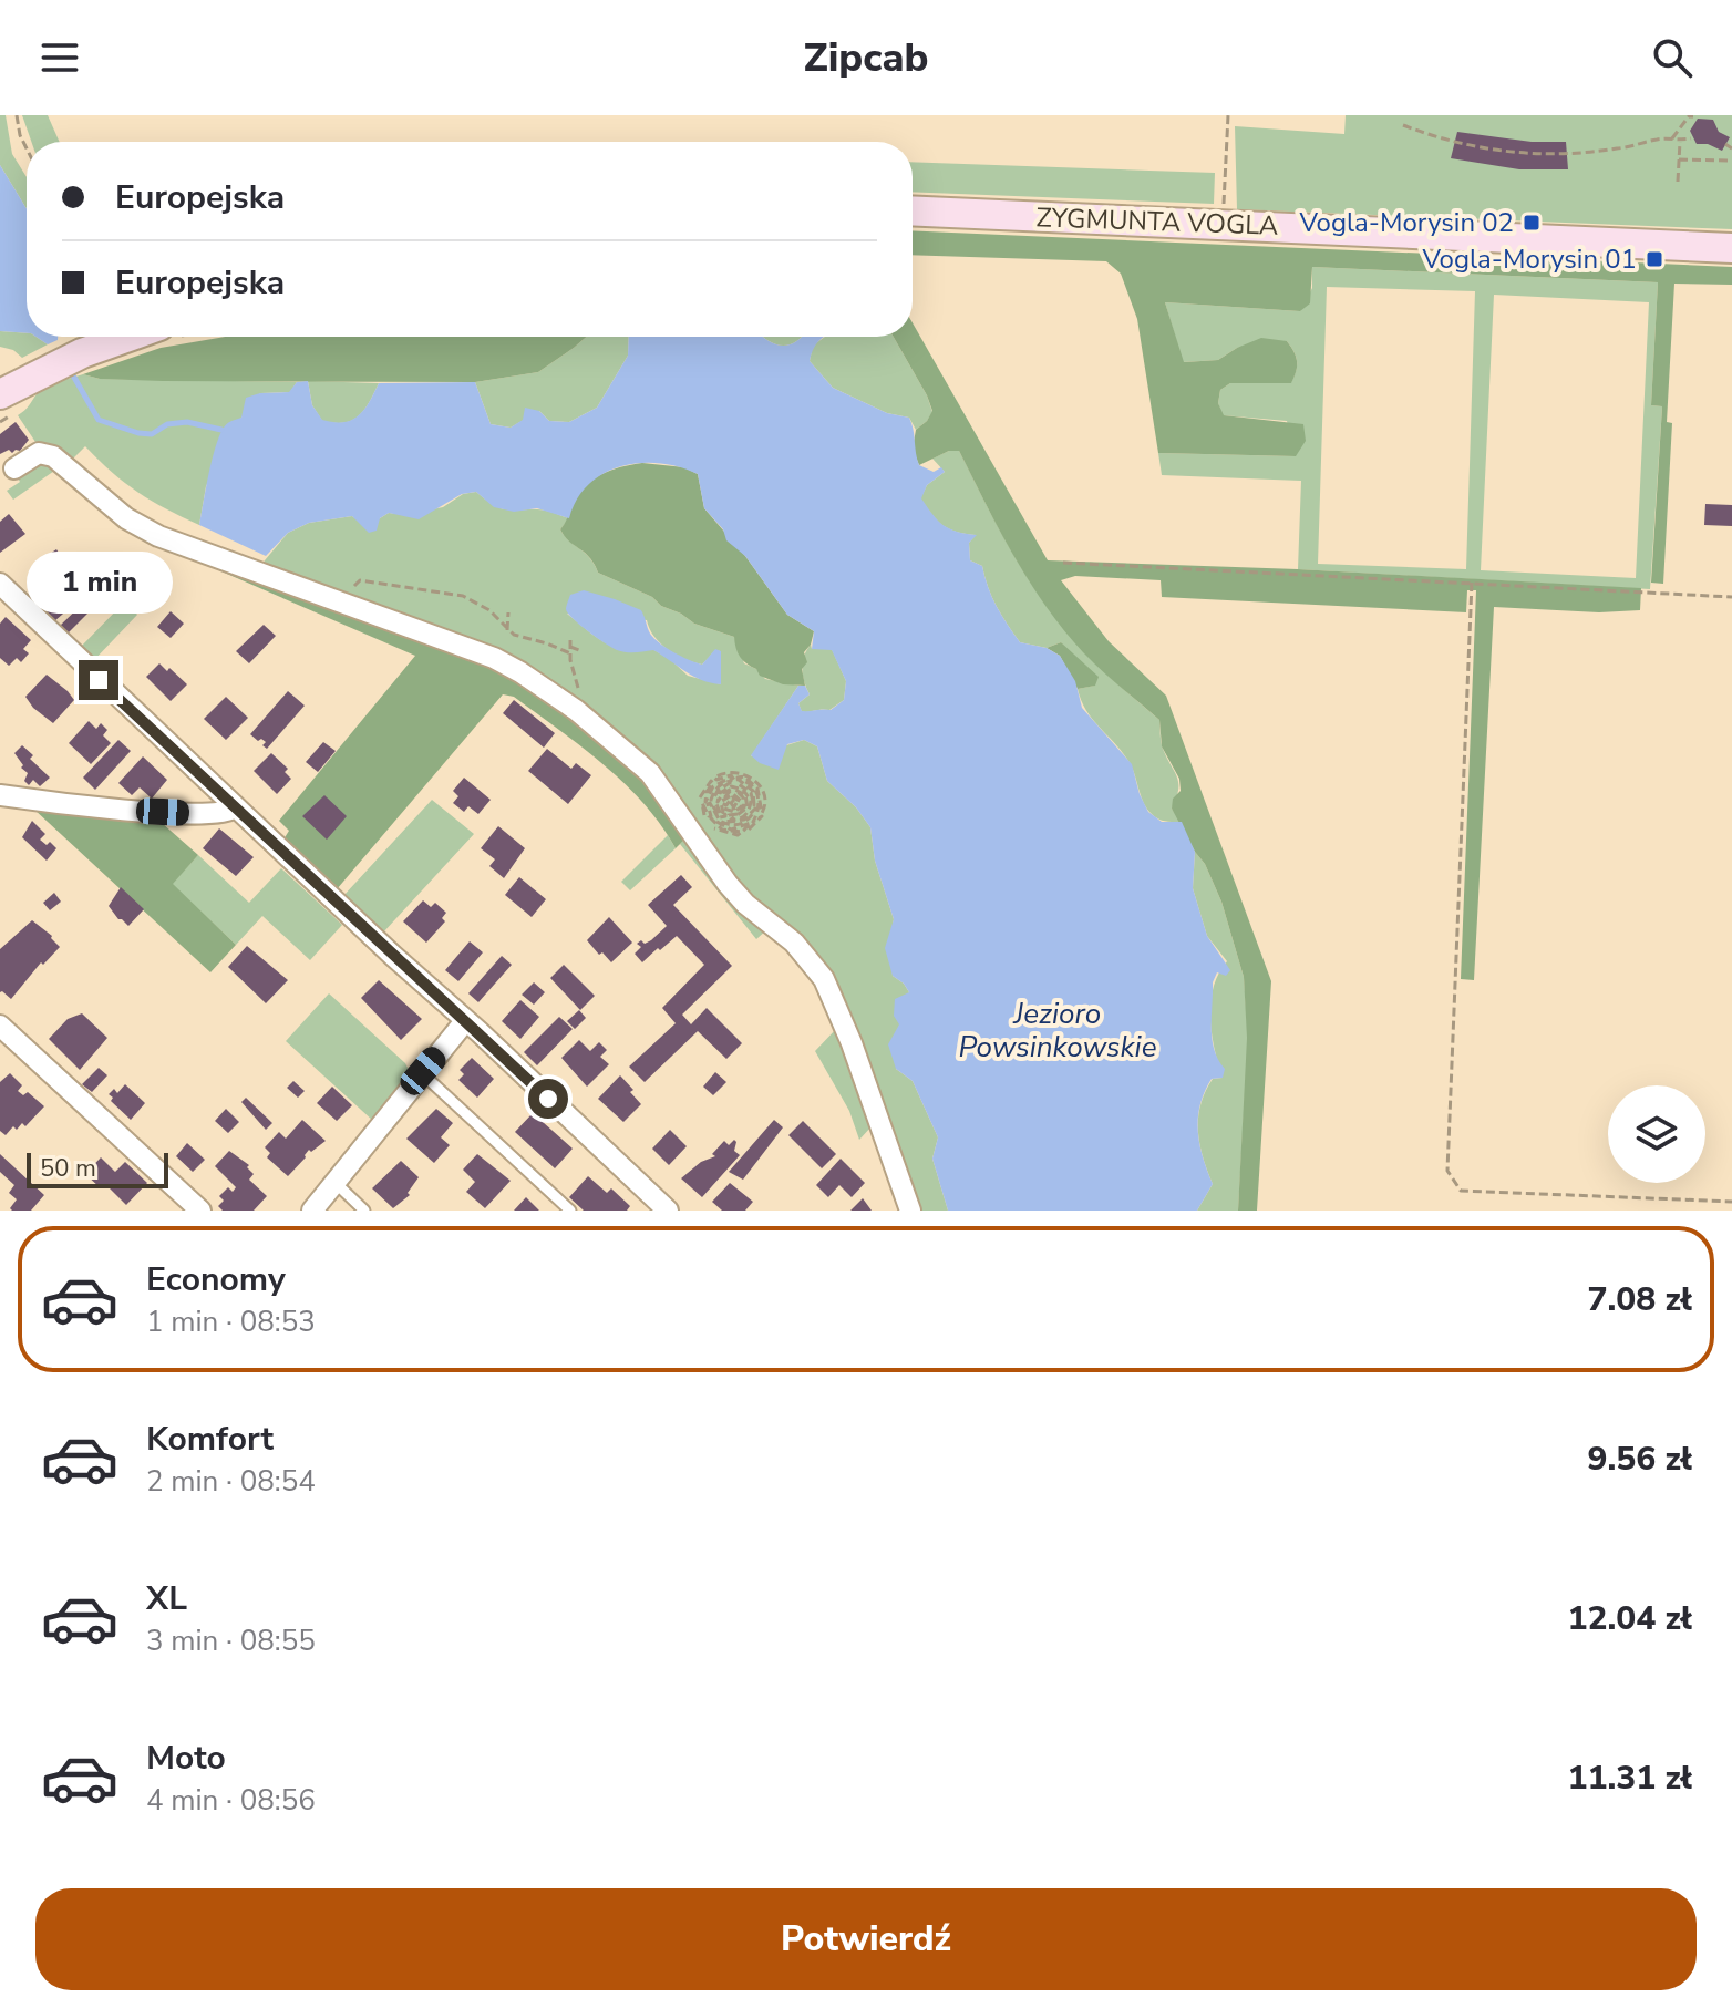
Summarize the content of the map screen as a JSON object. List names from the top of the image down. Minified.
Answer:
{"streets":{"street":["ZYGMUNTA VOGLA"]},"water":["Jezioro Powsinkowskie"],"places":{"transit":["Vogla-Morysin 02","Vogla-Morysin 01"]},"scale_bar":"50 m","page":{"header":"Zipcab","banner":["Europejska","Europejska"],"bubble":"1 min","scale":"50 m","list":[{"name":"Economy","note":"1 min · 08:53","value":"7.08 zł"},{"name":"Komfort","note":"2 min · 08:54","value":"9.56 zł"},{"name":"XL","note":"3 min · 08:55","value":"12.04 zł"},{"name":"Moto","note":"4 min · 08:56","value":"11.31 zł"}],"buttons":"Potwierdź"}}
